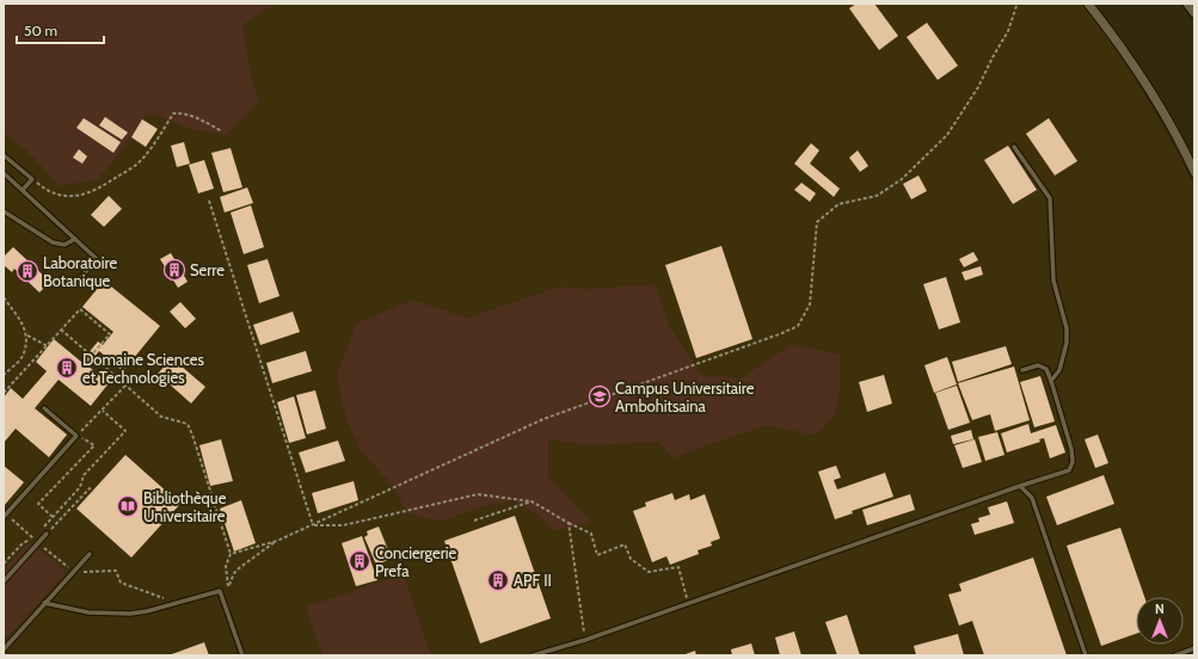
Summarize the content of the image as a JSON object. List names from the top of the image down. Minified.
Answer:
{"places":{"building":["Serre","Laboratoire Botanique","Domaine Sciences et Technologies","Conciergerie Prefa","APF II"],"school or university":["Campus Universitaire Ambohitsaina"],"library":["Bibliothèque Universitaire"]},"scale_bar":"50 m","north":"top"}
